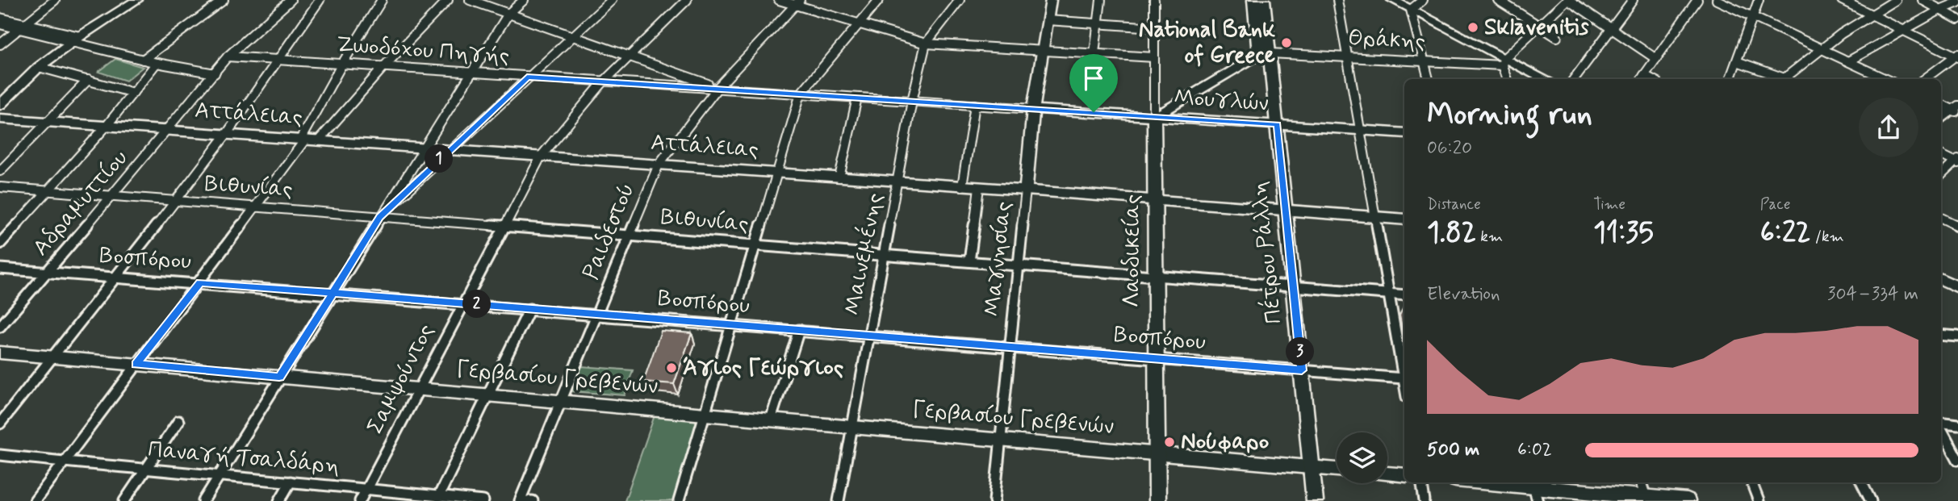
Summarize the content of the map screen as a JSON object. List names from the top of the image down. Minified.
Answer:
{"streets":{"main road":["Λαοδικείας","Πέτρου Ράλλη"],"street":["Θράκης","Ζωοδόχου Πηγής","Μουγλών","Αττάλειας","Βιθυνίας","Αδραμυττίου","Ραιδεστού","Μαινεμένης","Βοσπόρου","Μαγνησίας","Γερβασίου Γρεβενών","Σαμψούντος","Παναγή Τσαλδάρη"]},"crossings":[["Θράκης","Πέτρου Ράλλη"],["Ζωοδόχου Πηγής","Αδραμυττίου"],["Ζωοδόχου Πηγής","Ραιδεστού"],["Ζωοδόχου Πηγής","Σαμψούντος"],["Μουγλών","Λαοδικείας"],["Μουγλών","Πέτρου Ράλλη"],["Αττάλειας","Αδραμυττίου"],["Αττάλειας","Ραιδεστού"],["Αττάλειας","Λαοδικείας"],["Αττάλειας","Πέτρου Ράλλη"],["Αττάλειας","Μαινεμένης"],["Αττάλειας","Μαγνησίας"],["Αττάλειας","Σαμψούντος"],["Βιθυνίας","Αδραμυττίου"],["Βιθυνίας","Ραιδεστού"],["Βιθυνίας","Λαοδικείας"],["Βιθυνίας","Πέτρου Ράλλη"],["Βιθυνίας","Μαινεμένης"],["Βιθυνίας","Μαγνησίας"],["Βιθυνίας","Σαμψούντος"],["Αδραμυττίου","Βοσπόρου"],["Ραιδεστού","Βοσπόρου"],["Ραιδεστού","Γερβασίου Γρεβενών"],["Λαοδικείας","Βοσπόρου"],["Λαοδικείας","Γερβασίου Γρεβενών"],["Πέτρου Ράλλη","Βοσπόρου"],["Πέτρου Ράλλη","Γερβασίου Γρεβενών"],["Μαινεμένης","Βοσπόρου"],["Μαινεμένης","Γερβασίου Γρεβενών"],["Βοσπόρου","Μαγνησίας"],["Βοσπόρου","Σαμψούντος"],["Μαγνησίας","Γερβασίου Γρεβενών"],["Γερβασίου Γρεβενών","Σαμψούντος"],["Σαμψούντος","Παναγή Τσαλδάρη"]],"places":["Sklavenitis","National Bank of Greece","Άγιος Γεώργιος","Νούφαρο"],"page":{"heading":["Morning run","06:20"],"pins":["1","2","3"],"stats":[["Distance","1.82 km"],["Time","11:35"],["Pace","6:22 /km"]],"chart":["Elevation","304–334 m"],"list":[{"name":"500 m","note":"6:02"}]}}
